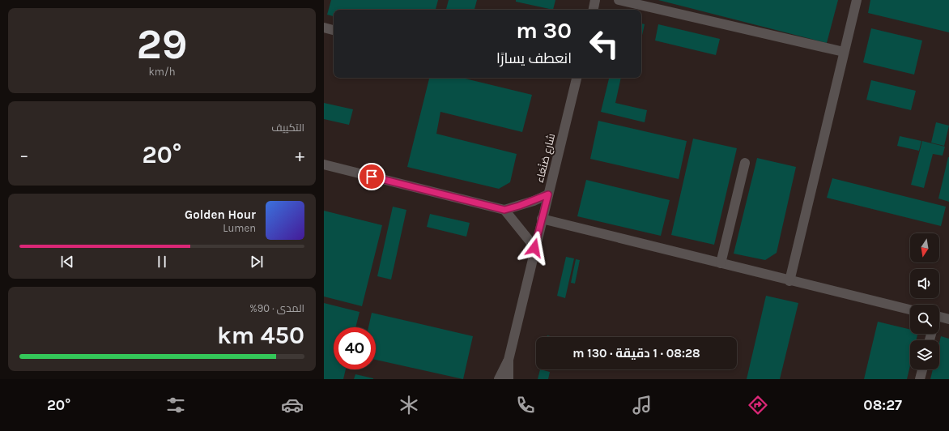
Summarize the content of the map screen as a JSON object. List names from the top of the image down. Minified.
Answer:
{"streets":{"street":["شارع صَنْعَاء"]},"north":"bottom","page":{"tile":[["29","km/h"],"التكييف",["المدى · 90%","450 km"]],"turn":["30 m","انعطف يسارًا"],"heat":["−","20°","+"],"song":["Golden Hour","Lumen"],"limit":"40","trip":"08:28 · 1 دقيقة · 130 m","tabs":["08:27","20°"]}}
